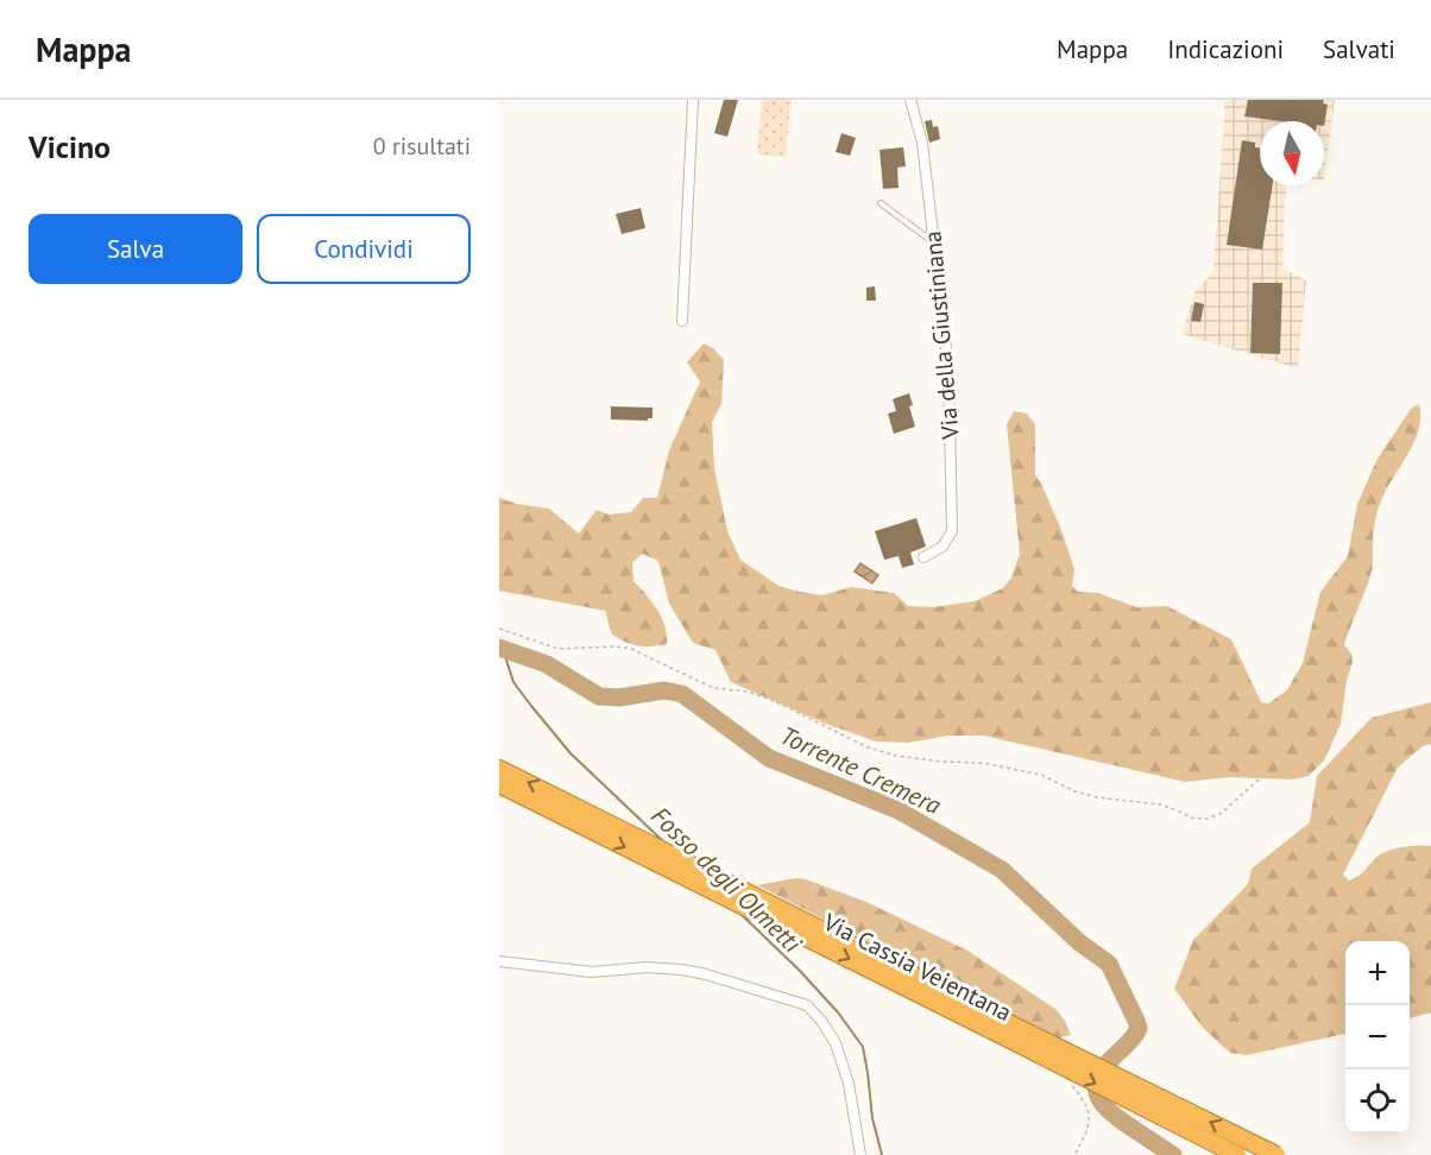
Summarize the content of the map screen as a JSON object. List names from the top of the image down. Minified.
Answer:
{"streets":{"highway":["Via Cassia Veientana"],"street":["Via della Giustiniana"]},"water":["Torrente Cremera","Fosso degli Olmetti"],"north":"bottom","page":{"header":"Mappa","nav":["Mappa","Indicazioni","Salvati"],"heading":["Vicino","0 risultati"],"buttons":["Salva","Condividi"],"map_buttons":["+","−"]}}
